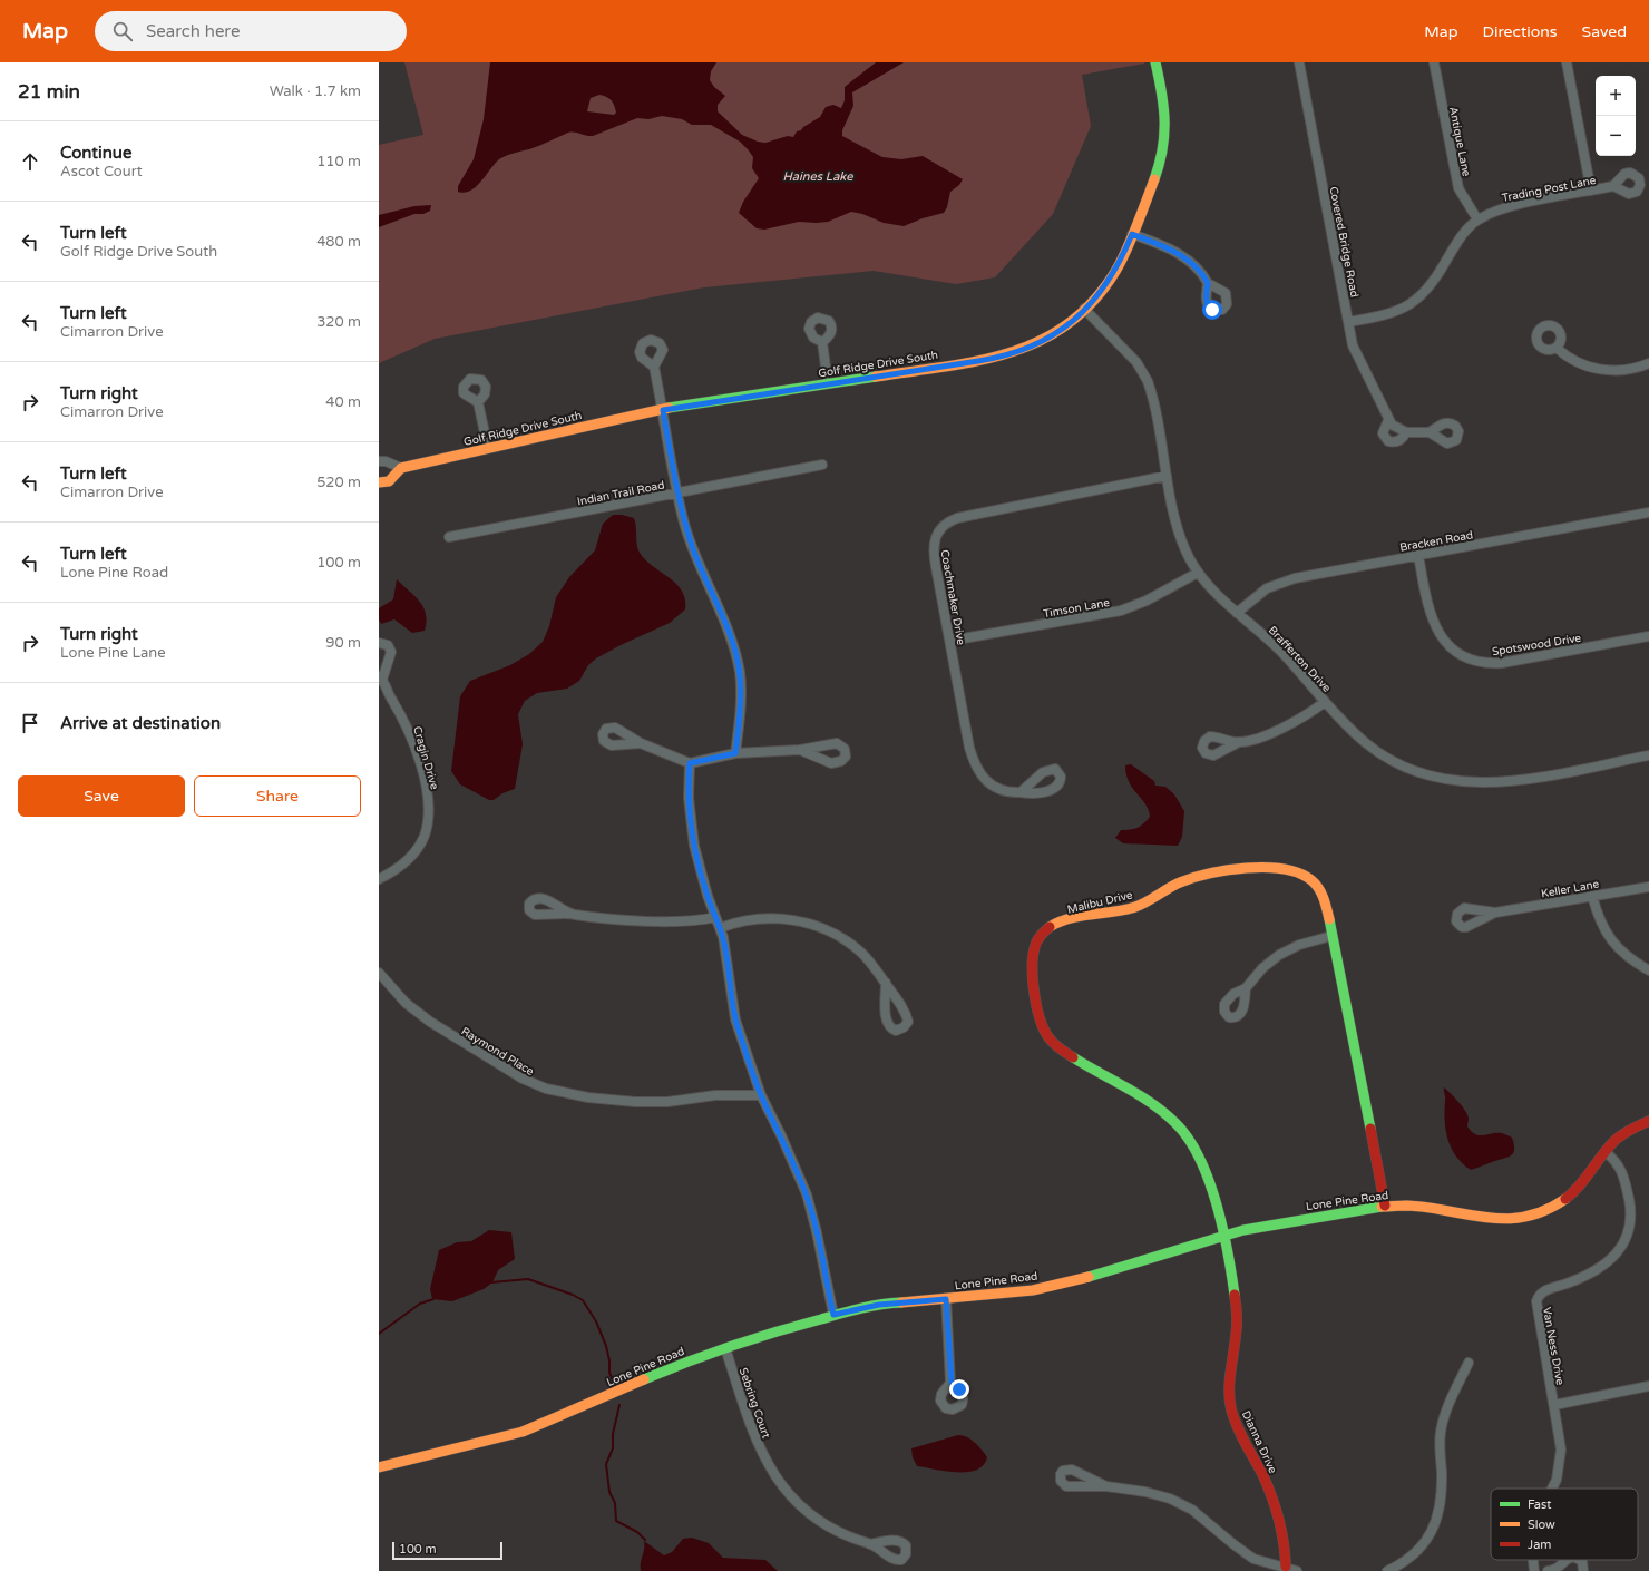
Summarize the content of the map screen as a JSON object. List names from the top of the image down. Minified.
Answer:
{"streets":{"street":["Antique Lane","Trading Post Lane","Covered Bridge Road","Golf Ridge Drive South","Indian Trail Road","Bracken Road","Coachmaker Drive","Timson Lane","Spotswood Drive","Brafferton Drive","Cragin Drive","Keller Lane","Malibu Drive","Raymond Place","Lone Pine Road","Van Ness Drive","Sebring Court","Dianna Drive"]},"crossings":[["Antique Lane","Trading Post Lane"],["Trading Post Lane","Covered Bridge Road"],["Golf Ridge Drive South","Brafferton Drive"],["Bracken Road","Spotswood Drive"],["Bracken Road","Brafferton Drive"],["Coachmaker Drive","Timson Lane"],["Coachmaker Drive","Brafferton Drive"],["Timson Lane","Brafferton Drive"],["Malibu Drive","Lone Pine Road"],["Malibu Drive","Dianna Drive"],["Lone Pine Road","Van Ness Drive"],["Lone Pine Road","Sebring Court"],["Lone Pine Road","Dianna Drive"]],"water":["Haines Lake"],"legend":["Fast","Slow","Jam"],"scale_bar":"100 m","page":{"header":"Map","search":"Search here","nav":["Map","Directions","Saved"],"heading":["21 min","Walk · 1.7 km"],"map_buttons":["+","−"],"list":[["Continue","Ascot Court","110 m"],["Turn left","Golf Ridge Drive South","480 m"],["Turn left","Cimarron Drive","320 m"],["Turn right","Cimarron Drive","40 m"],["Turn left","Cimarron Drive","520 m"],["Turn left","Lone Pine Road","100 m"],["Turn right","Lone Pine Lane","90 m"],"Arrive at destination"],"buttons":["Save","Share"],"scale":"100 m"}}
